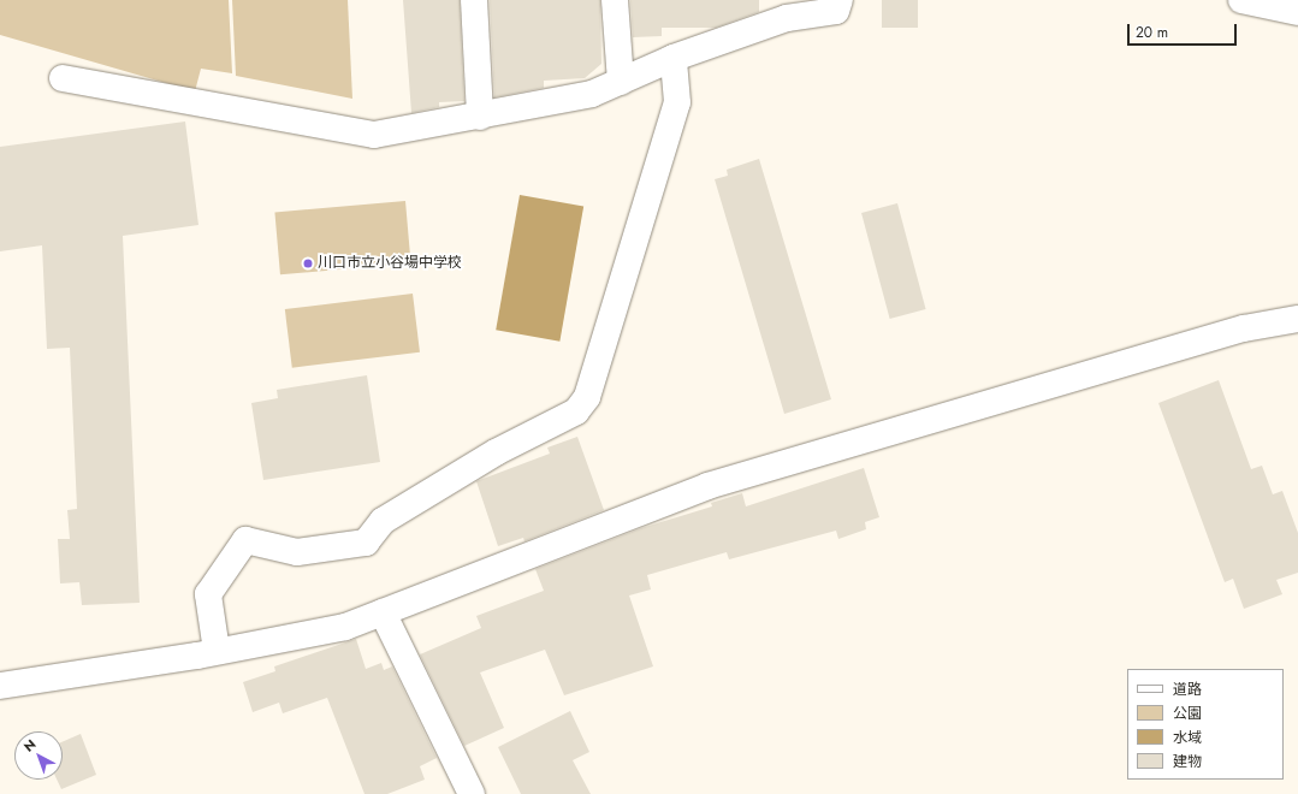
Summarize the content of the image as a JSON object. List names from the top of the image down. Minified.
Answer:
{"places":["川口市立小谷場中学校"],"legend":["道路","公園","水域","建物"],"scale_bar":"20 m","north":"top left"}
